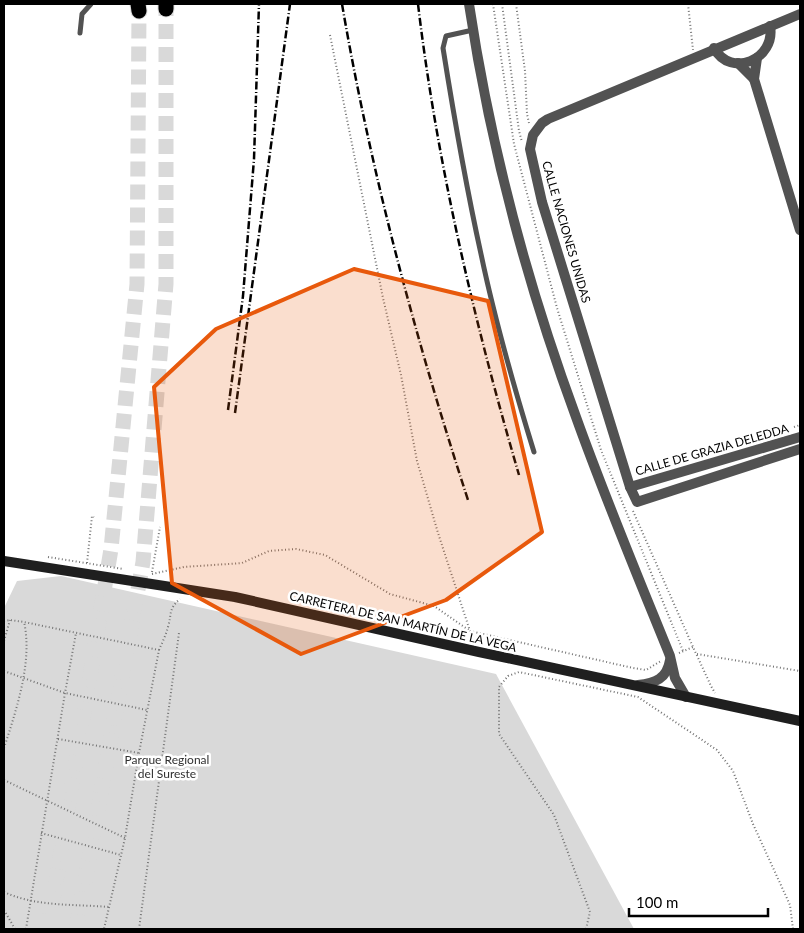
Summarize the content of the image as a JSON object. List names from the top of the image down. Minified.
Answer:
{"streets":{"street":["CALLE NACIONES UNIDAS","CALLE DE GRAZIA DELEDDA","CARRETERA DE SAN MARTÍN DE LA VEGA"]},"crossings":[["CALLE NACIONES UNIDAS","CALLE DE GRAZIA DELEDDA"]],"parks":["Parque Regional del Sureste"],"scale_bar":"100 m"}
